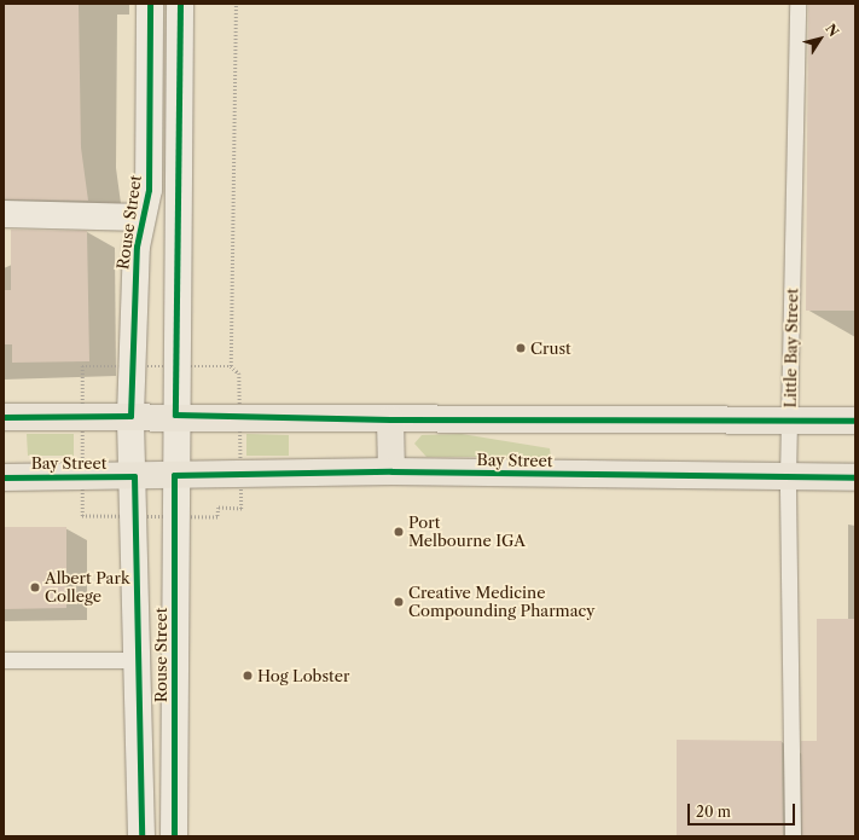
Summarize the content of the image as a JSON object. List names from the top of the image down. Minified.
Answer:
{"streets":{"main road":["Bay Street"],"street":["Rouse Street"],"lane":["Little Bay Street"]},"crossings":[["Rouse Street","Bay Street"],["Little Bay Street","Bay Street"]],"places":["Crust","Port Melbourne IGA","Albert Park College","Creative Medicine Compounding Pharmacy","Hog Lobster"],"scale_bar":"20 m","north":"top right"}
